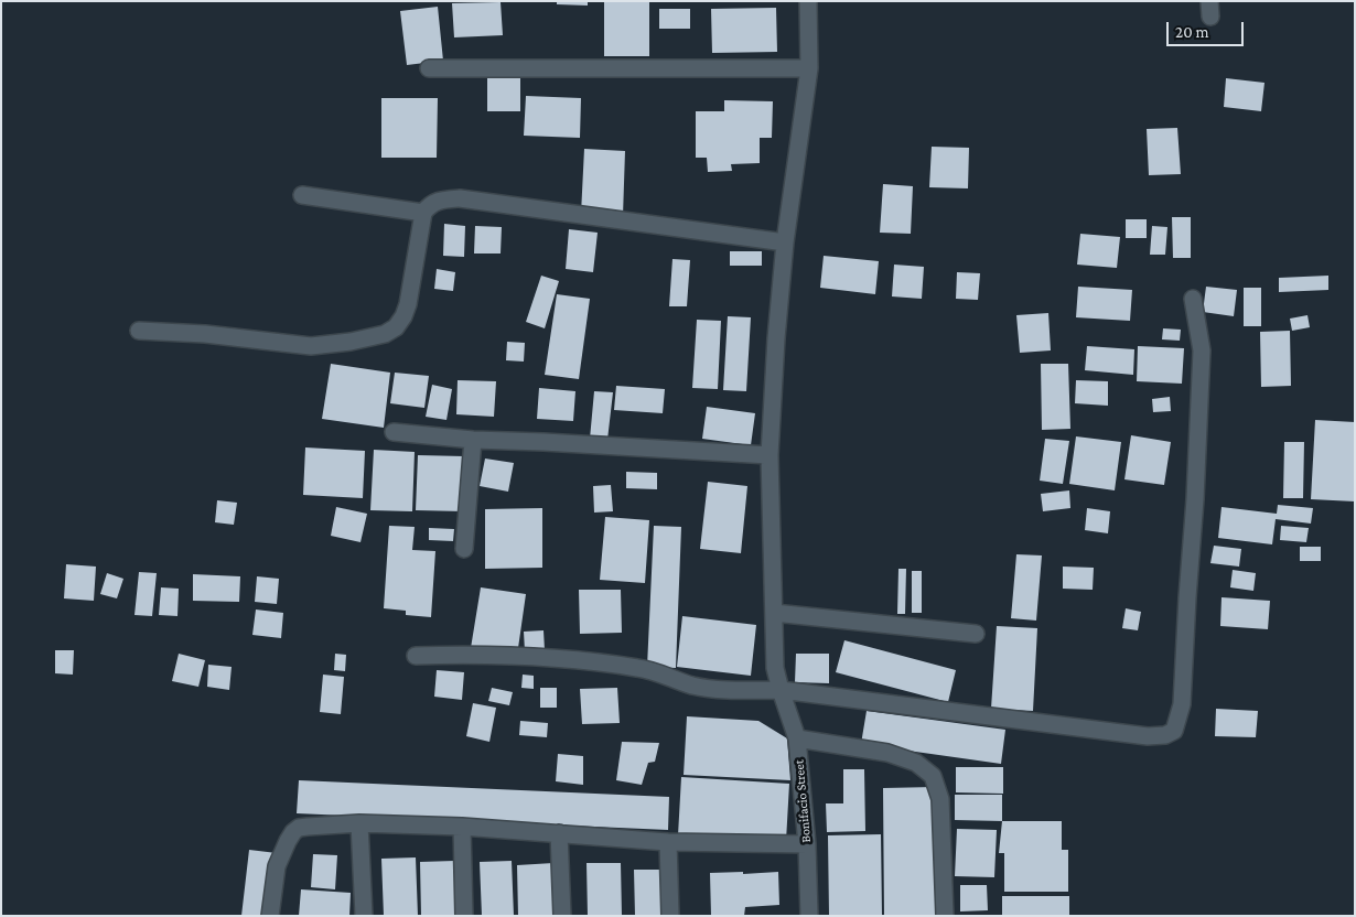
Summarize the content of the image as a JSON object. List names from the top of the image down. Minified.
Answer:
{"streets":{"street":["Bonifacio Street"]},"scale_bar":"20 m"}
